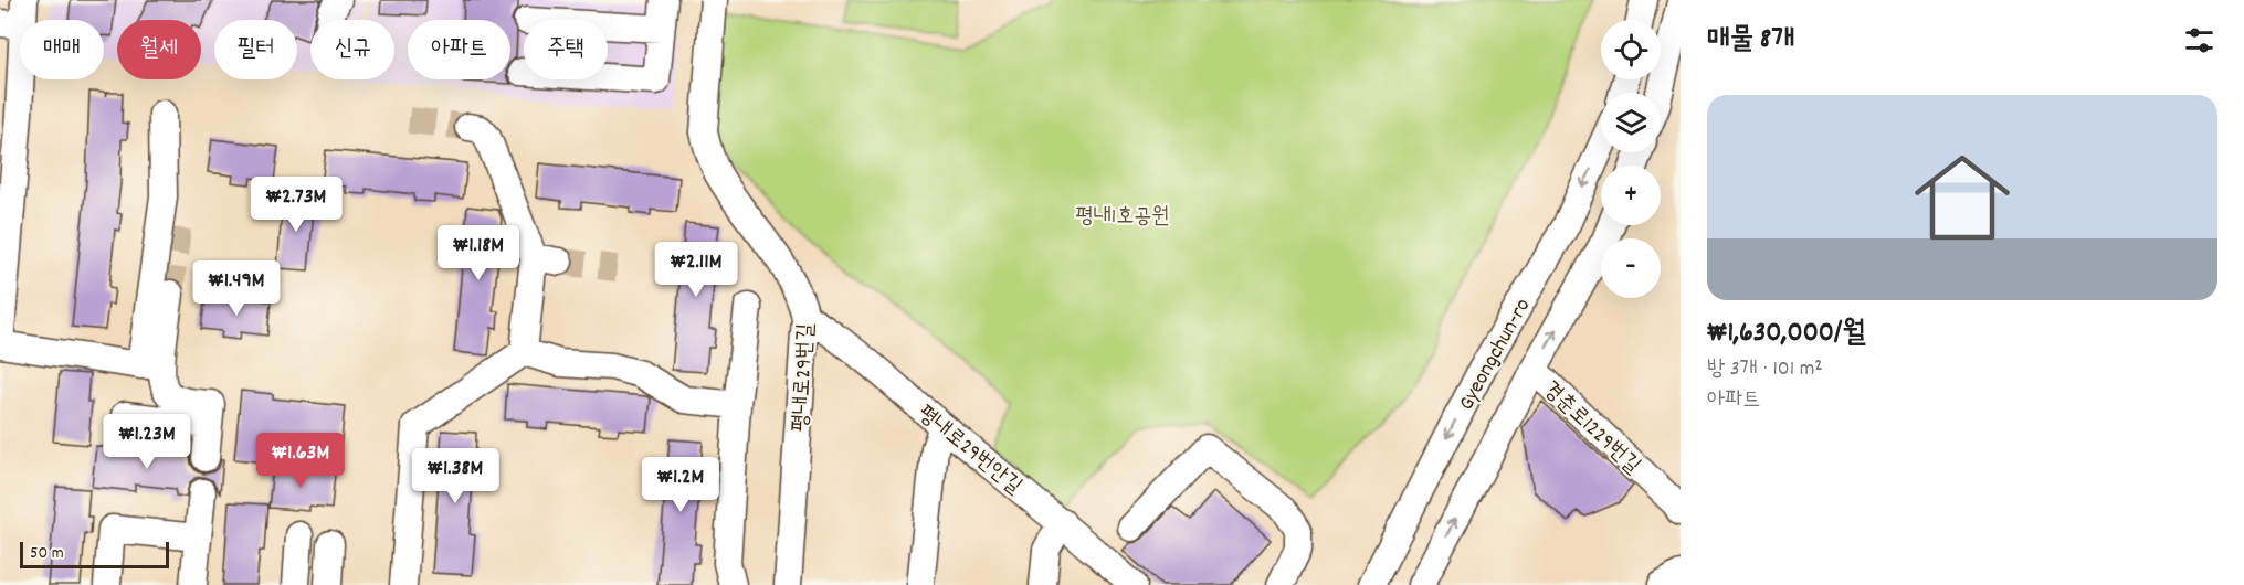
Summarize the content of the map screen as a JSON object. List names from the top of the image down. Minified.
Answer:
{"streets":{"street":["Gyeongchun-ro","평내로29번길","경춘로1229번길","평내로29번안길"]},"crossings":[["Gyeongchun-ro","경춘로1229번길"],["평내로29번길","평내로29번안길"]],"parks":["평내1호공원"],"scale_bar":"50 m","page":{"heading":"매물 8개","map_buttons":["+","−"],"chip":["매매","월세","필터","신규","아파트","주택"],"list":[{"name":"₩1,630,000/월","note":"방 3개 · 101 m² · 아파트"}],"price":["₩2.73M","₩1.18M","₩2.11M","₩1.49M","₩1.23M","₩1.63M","₩1.38M","₩1.2M"],"scale":"50 m"}}
